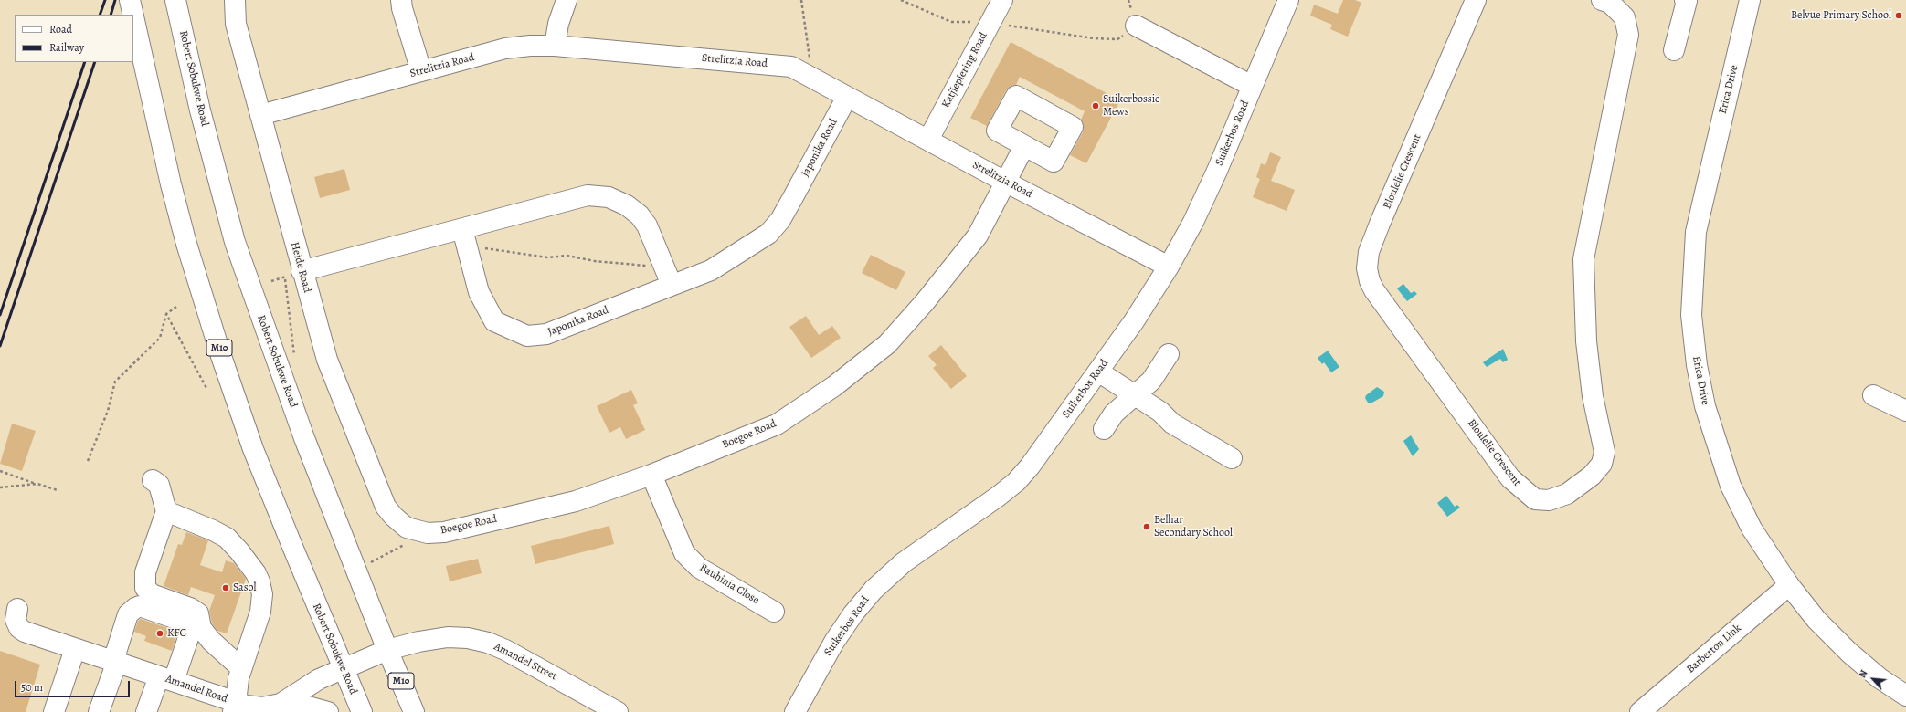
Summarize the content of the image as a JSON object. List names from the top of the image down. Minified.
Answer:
{"streets":{"street":["Strelitzia Road","Katjiepiering Road","Robert Sobukwe Road","Erica Drive","Suikerbos Road","Japonika Road","Bloulelie Crescent","Heide Road","M10","Boegoe Road","Bauhinia Close","Barberton Link","Amandel Street","Amandel Road"]},"crossings":[["Strelitzia Road","Katjiepiering Road"],["Strelitzia Road","Suikerbos Road"],["Strelitzia Road","Japonika Road"],["Strelitzia Road","Heide Road"],["Strelitzia Road","Boegoe Road"],["Robert Sobukwe Road","Amandel Street"],["Robert Sobukwe Road","Amandel Road"],["Erica Drive","Barberton Link"],["Heide Road","Boegoe Road"],["Boegoe Road","Bauhinia Close"],["Amandel Street","Amandel Road"]],"places":["Belvue Primary School","Suikerbossie Mews","Belhar Secondary School","Sasol","KFC"],"legend":["Road","Railway"],"scale_bar":"50 m","north":"top left"}
